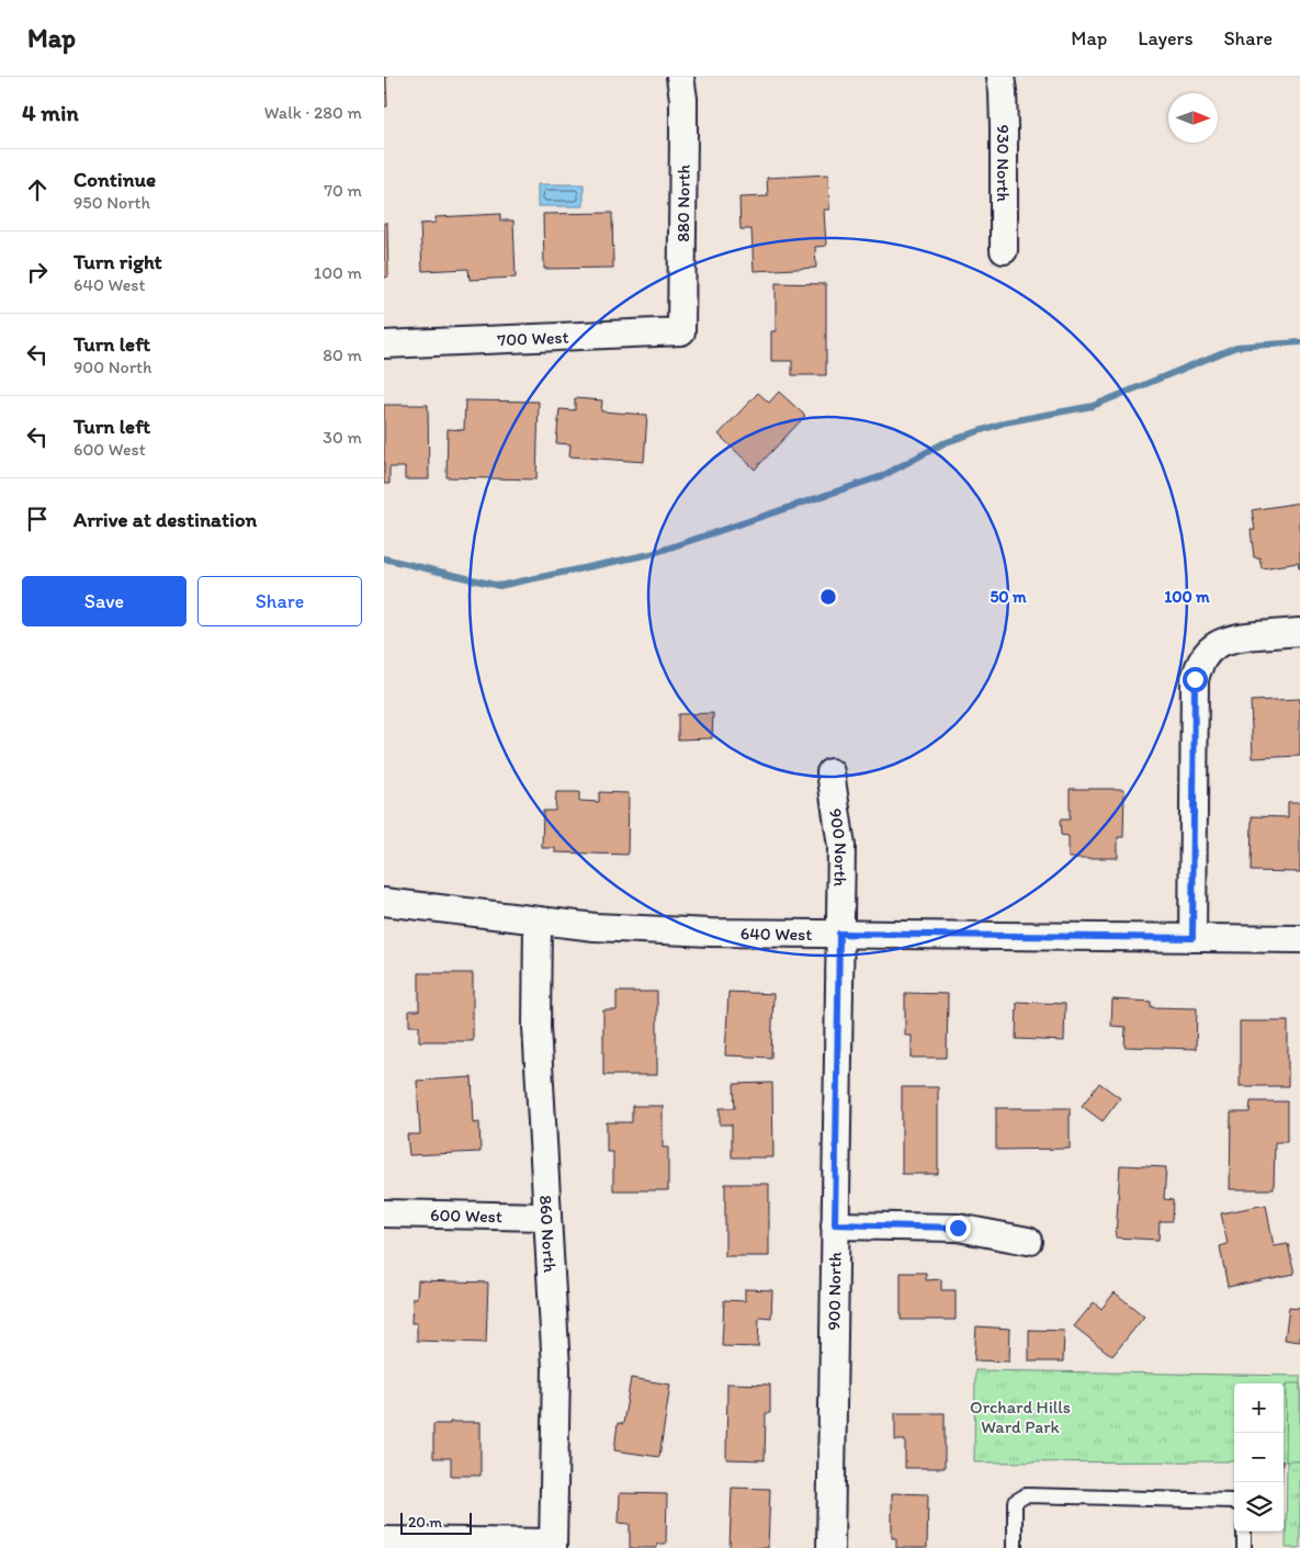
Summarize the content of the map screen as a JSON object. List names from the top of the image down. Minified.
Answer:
{"streets":{"street":["930 North","880 North","700 West","900 North","640 West","600 West","860 North"]},"crossings":[["880 North","700 West"],["900 North","640 West"],["640 West","860 North"],["600 West","860 North"]],"parks":["Orchard Hills Ward Park"],"scale_bar":"20 m","north":"right","page":{"header":"Map","nav":["Map","Layers","Share"],"heading":["4 min","Walk · 280 m"],"list":[["Continue","950 North","70 m"],["Turn right","640 West","100 m"],["Turn left","900 North","80 m"],["Turn left","600 West","30 m"],"Arrive at destination"],"buttons":["Save","Share"],"map_buttons":["+","−"],"scale":"20 m"},"rings":["50 m","100 m"]}
